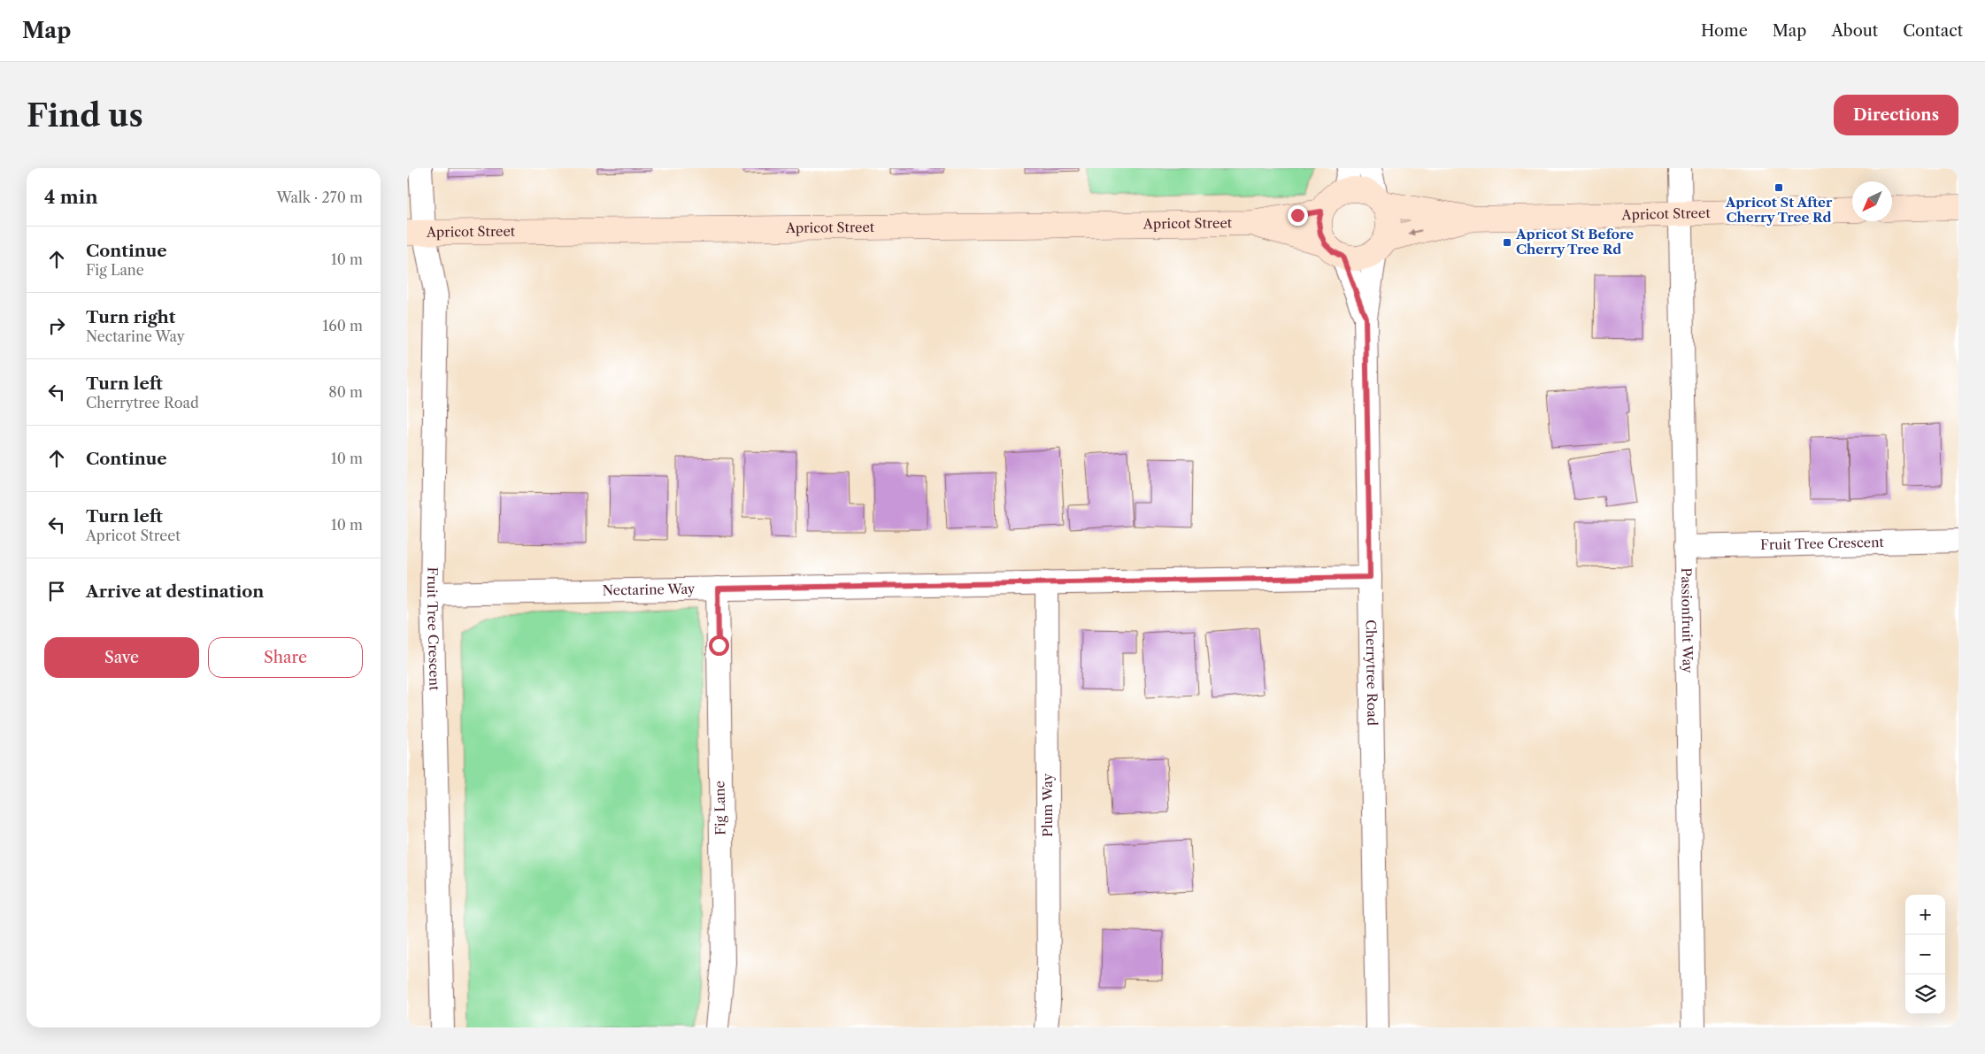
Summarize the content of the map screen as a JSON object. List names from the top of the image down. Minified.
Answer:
{"streets":{"street":["Apricot Street","Fruit Tree Crescent","Nectarine Way","Passionfruit Way","Cherrytree Road","Plum Way","Fig Lane"]},"crossings":[["Apricot Street","Fruit Tree Crescent"],["Apricot Street","Passionfruit Way"],["Apricot Street","Cherrytree Road"],["Fruit Tree Crescent","Nectarine Way"],["Fruit Tree Crescent","Passionfruit Way"],["Nectarine Way","Cherrytree Road"],["Nectarine Way","Plum Way"],["Nectarine Way","Fig Lane"]],"places":{"transit":["Apricot St After Cherry Tree Rd","Apricot St Before Cherry Tree Rd"]},"north":"bottom left","page":{"header":"Map","nav":["Home","Map","About","Contact"],"buttons":["Directions",["Save","Share"]],"title":"Find us","heading":["4 min","Walk · 270 m"],"list":[["Continue","Fig Lane","10 m"],["Turn right","Nectarine Way","160 m"],["Turn left","Cherrytree Road","80 m"],["Continue","10 m"],["Turn left","Apricot Street","10 m"],"Arrive at destination"],"map_buttons":["+","−"]}}
